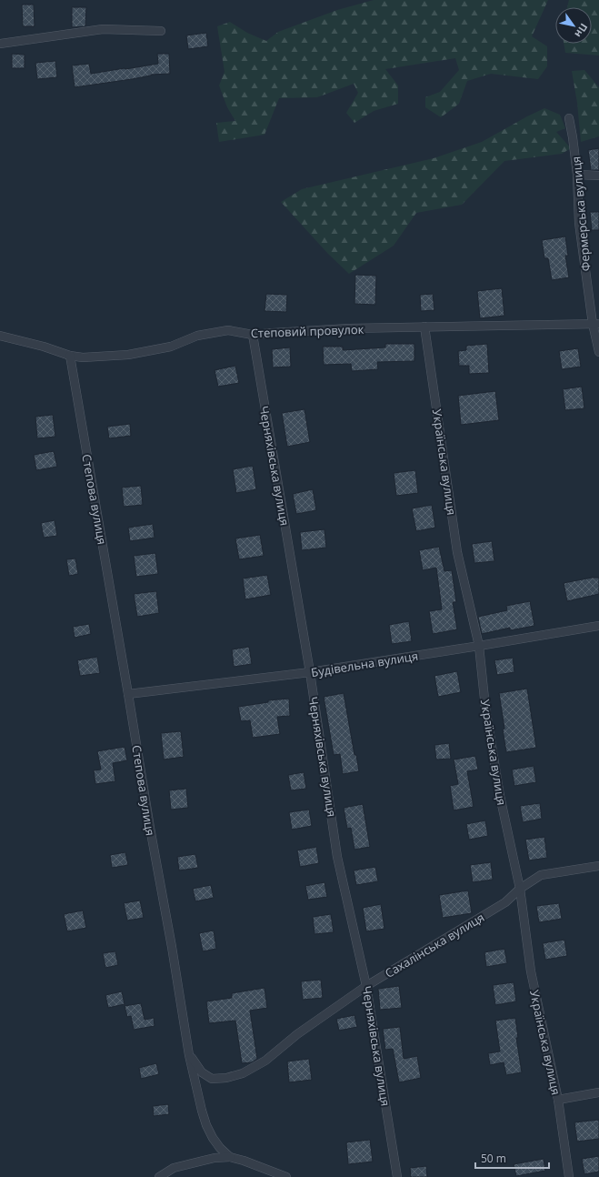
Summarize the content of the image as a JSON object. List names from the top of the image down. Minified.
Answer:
{"streets":{"street":["Фермерська вулиця","Степовий провулок","Українська вулиця","Черняхівська вулиця","Степова вулиця","Будівельна вулиця","Сахалінська вулиця"]},"crossings":[["Фермерська вулиця","Степовий провулок"],["Степовий провулок","Українська вулиця"],["Степовий провулок","Черняхівська вулиця"],["Степовий провулок","Степова вулиця"],["Українська вулиця","Будівельна вулиця"],["Українська вулиця","Сахалінська вулиця"],["Черняхівська вулиця","Будівельна вулиця"],["Черняхівська вулиця","Сахалінська вулиця"],["Степова вулиця","Будівельна вулиця"],["Степова вулиця","Сахалінська вулиця"]],"scale_bar":"50 m","north":"bottom right"}
